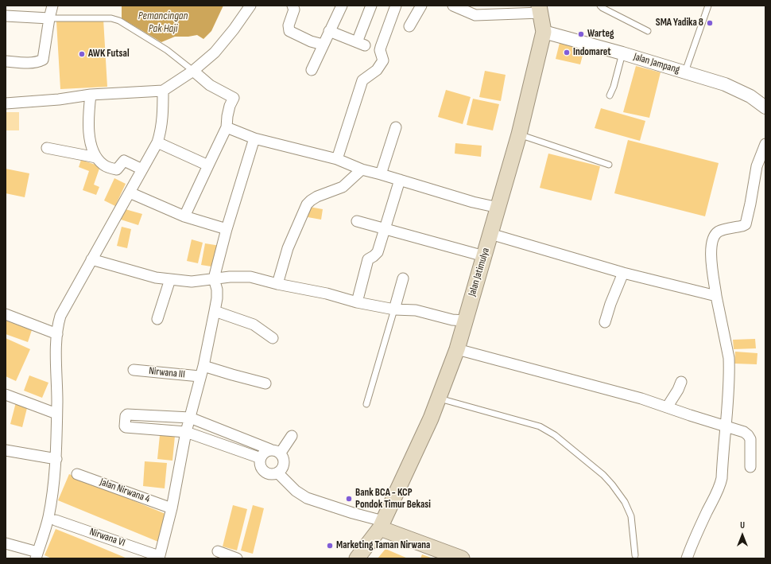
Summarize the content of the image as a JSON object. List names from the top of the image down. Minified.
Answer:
{"streets":{"main road":["Jalan Jatimulya"],"street":["Jalan Jampang","Nirwana III","Jalan Nirwana 4","Nirwana VI"]},"crossings":[["Jalan Jampang","Jalan Jatimulya"]],"water":["Pemancingan Pak Haji"],"places":["SMA Yadika 8","Warteg","Indomaret","AWK Futsal","Bank BCA - KCP Pondok Timur Bekasi","Marketing Taman Nirwana"],"north":"top"}
